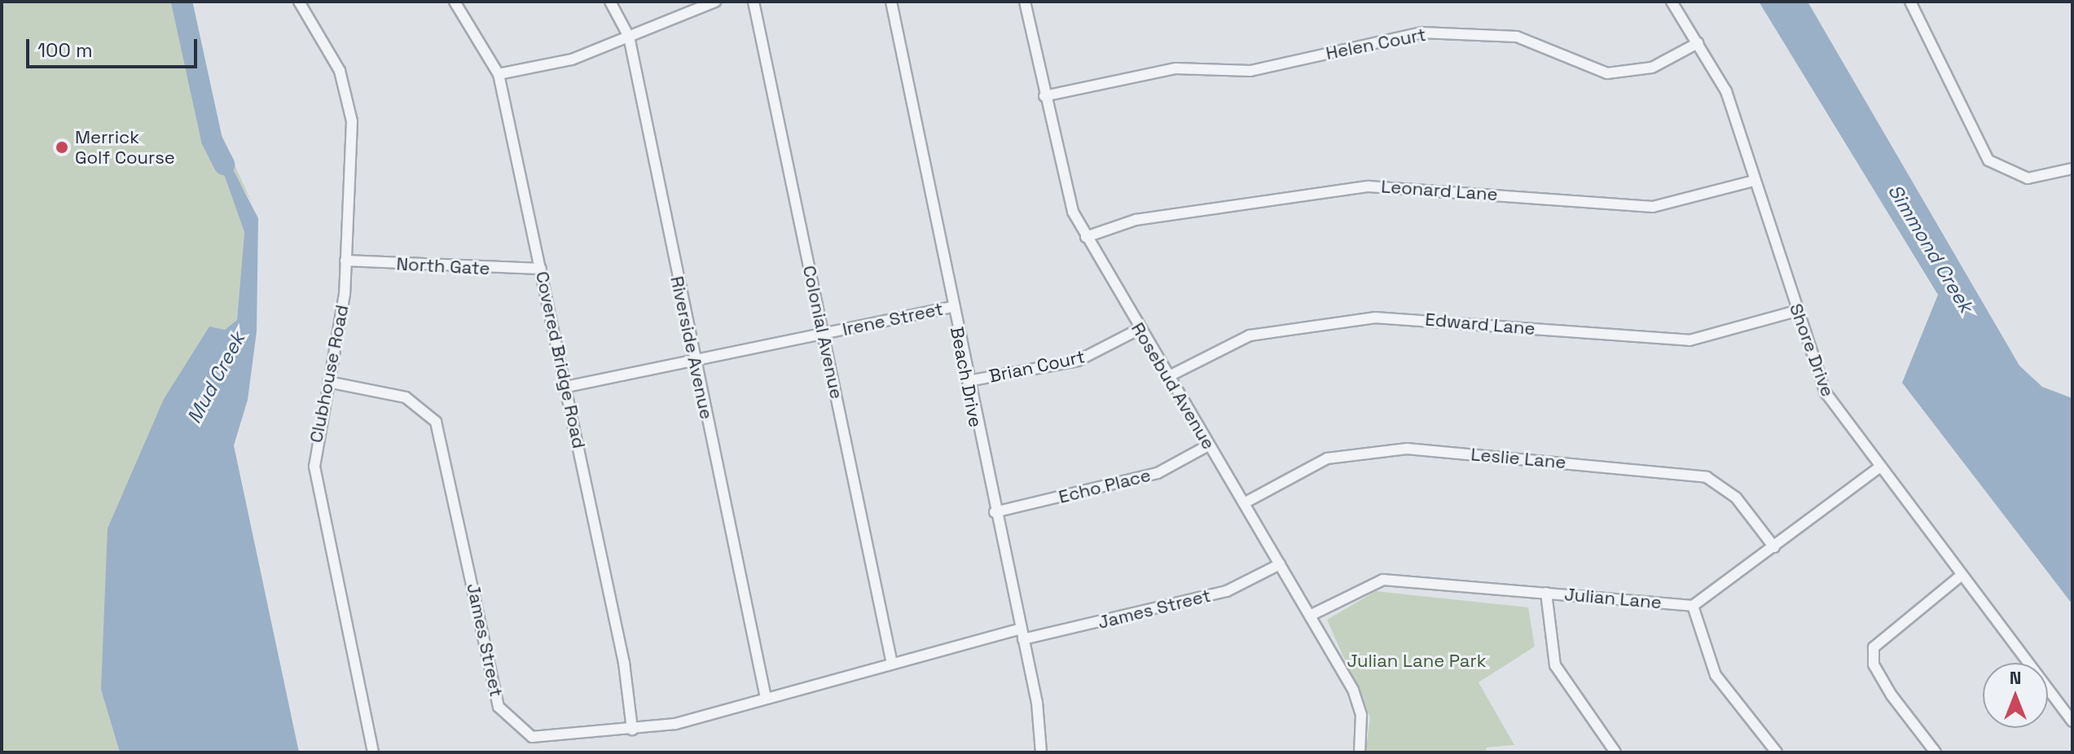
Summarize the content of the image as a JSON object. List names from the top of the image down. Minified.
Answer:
{"streets":{"street":["Helen Court","Leonard Lane","North Gate","Irene Street","Edward Lane","Colonial Avenue","Riverside Avenue","Shore Drive","Covered Bridge Road","Brian Court","Clubhouse Road","Beach Drive","Rosebud Avenue","Leslie Lane","Echo Place","Julian Lane","James Street"]},"crossings":[["Helen Court","Shore Drive"],["Helen Court","Rosebud Avenue"],["Leonard Lane","Shore Drive"],["Leonard Lane","Rosebud Avenue"],["North Gate","Covered Bridge Road"],["North Gate","Clubhouse Road"],["Irene Street","Colonial Avenue"],["Irene Street","Riverside Avenue"],["Irene Street","Covered Bridge Road"],["Irene Street","Beach Drive"],["Edward Lane","Shore Drive"],["Edward Lane","Rosebud Avenue"],["Colonial Avenue","James Street"],["Riverside Avenue","James Street"],["Covered Bridge Road","James Street"],["Brian Court","Beach Drive"],["Brian Court","Rosebud Avenue"],["Clubhouse Road","James Street"],["Beach Drive","Echo Place"],["Beach Drive","James Street"],["Rosebud Avenue","Leslie Lane"],["Rosebud Avenue","Echo Place"],["Rosebud Avenue","Julian Lane"],["Rosebud Avenue","James Street"]],"water":["Simmond Creek","Mud Creek"],"parks":["Julian Lane Park"],"places":["Merrick Golf Course"],"scale_bar":"100 m","north":"top"}
